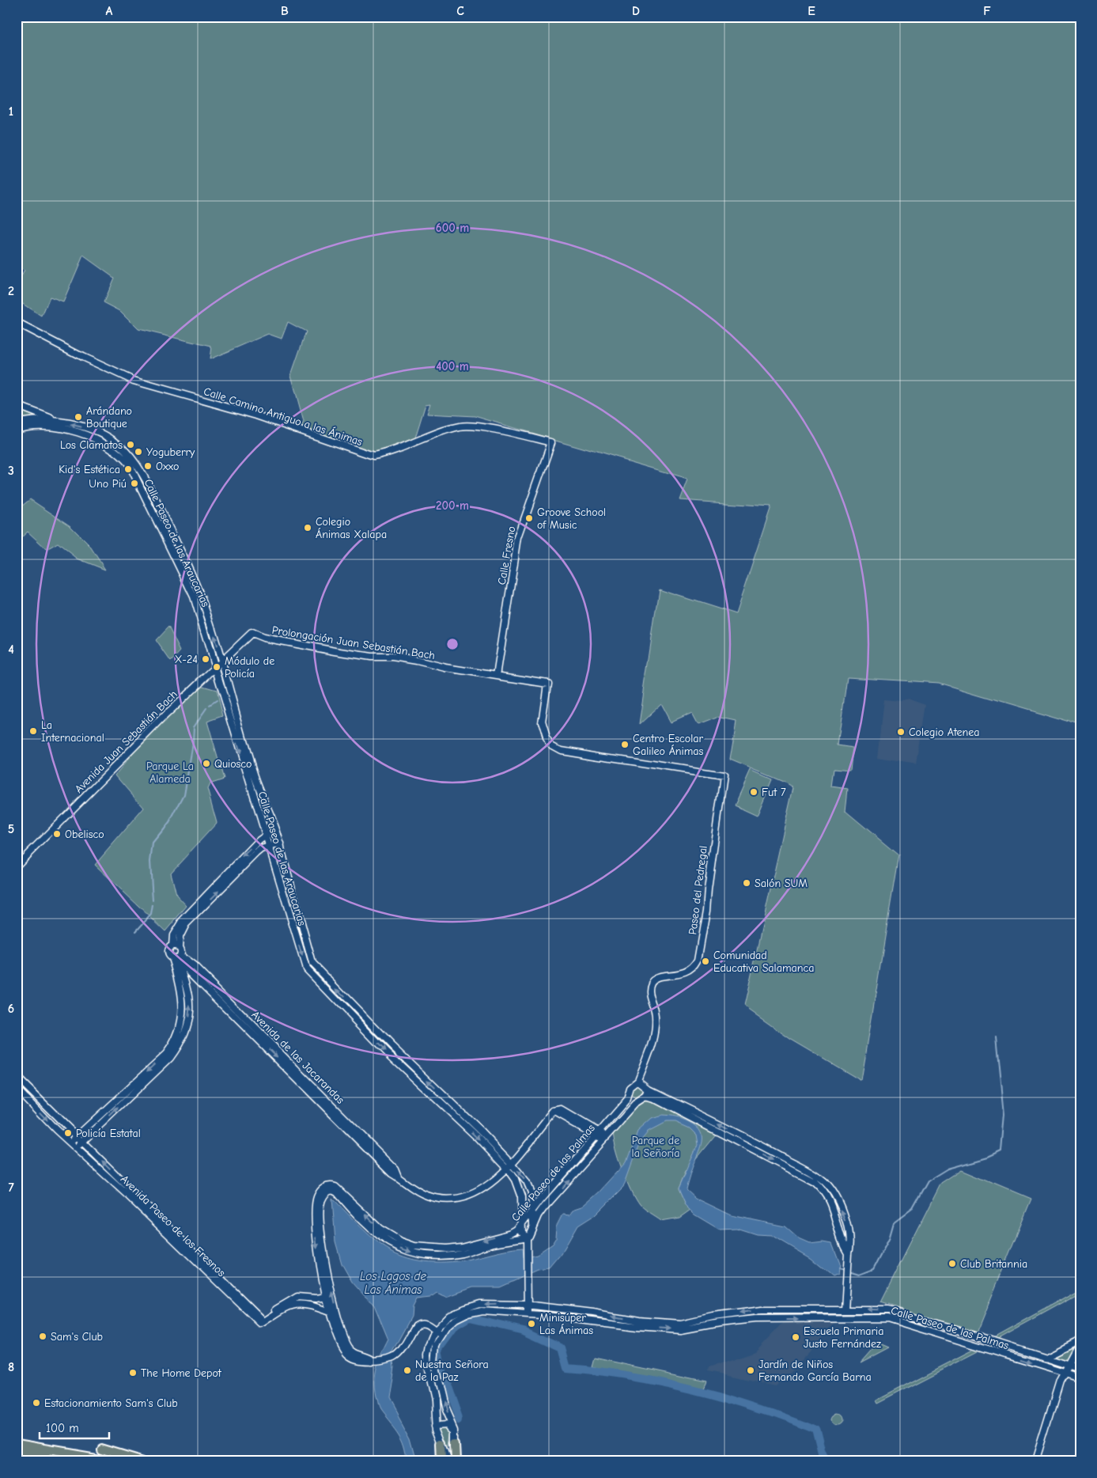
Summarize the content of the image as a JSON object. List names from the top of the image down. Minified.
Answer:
{"streets":{"street":["Calle Camino Antiguo a las Ánimas","Calle Paseo de las Araucarias","Calle Fresno","Prolongación Juan Sebastián Bach","Avenida Juan Sebastián Bach","Paseo del Pedregal","Avenida de las Jacarandas","Calle Paseo de las Palmas","Avenida Paseo de los Fresnos"]},"crossings":[["Calle Camino Antiguo a las Ánimas","Calle Fresno"],["Calle Paseo de las Araucarias","Avenida Juan Sebastián Bach"],["Calle Paseo de las Araucarias","Avenida de las Jacarandas"],["Calle Paseo de las Araucarias","Calle Paseo de las Palmas"],["Calle Fresno","Prolongación Juan Sebastián Bach"],["Prolongación Juan Sebastián Bach","Avenida Juan Sebastián Bach"],["Prolongación Juan Sebastián Bach","Paseo del Pedregal"],["Paseo del Pedregal","Calle Paseo de las Palmas"],["Avenida de las Jacarandas","Calle Paseo de las Palmas"]],"water":["Los Lagos de Las Ánimas"],"parks":["Parque La Alameda","Parque de la Señoría"],"places":["Arándano Boutique","Los Clamatos","Yoguberry","Oxxo","Kid's Estética","Uno Piú","Groove School of Music","Colegio Ánimas Xalapa","X-24","Módulo de Policía","La Internacional","Colegio Atenea","Centro Escolar Galileo Ánimas","Quiosco","Fut 7","Obelisco","Salón SUM","Comunidad Educativa Salamanca","Policía Estatal","Club Britannia","Minisúper Las Ánimas","Sam's Club","Escuela Primaria Justo Fernández","Nuestra Señora de la Paz","Jardín de Niños Fernando García Barna","The Home Depot","Estacionamiento Sam's Club"],"scale_bar":"100 m","grid":{"columns":["A","B","C","D","E","F"],"rows":["1","2","3","4","5","6","7","8"]},"rings":["600 m","400 m","200 m"]}
